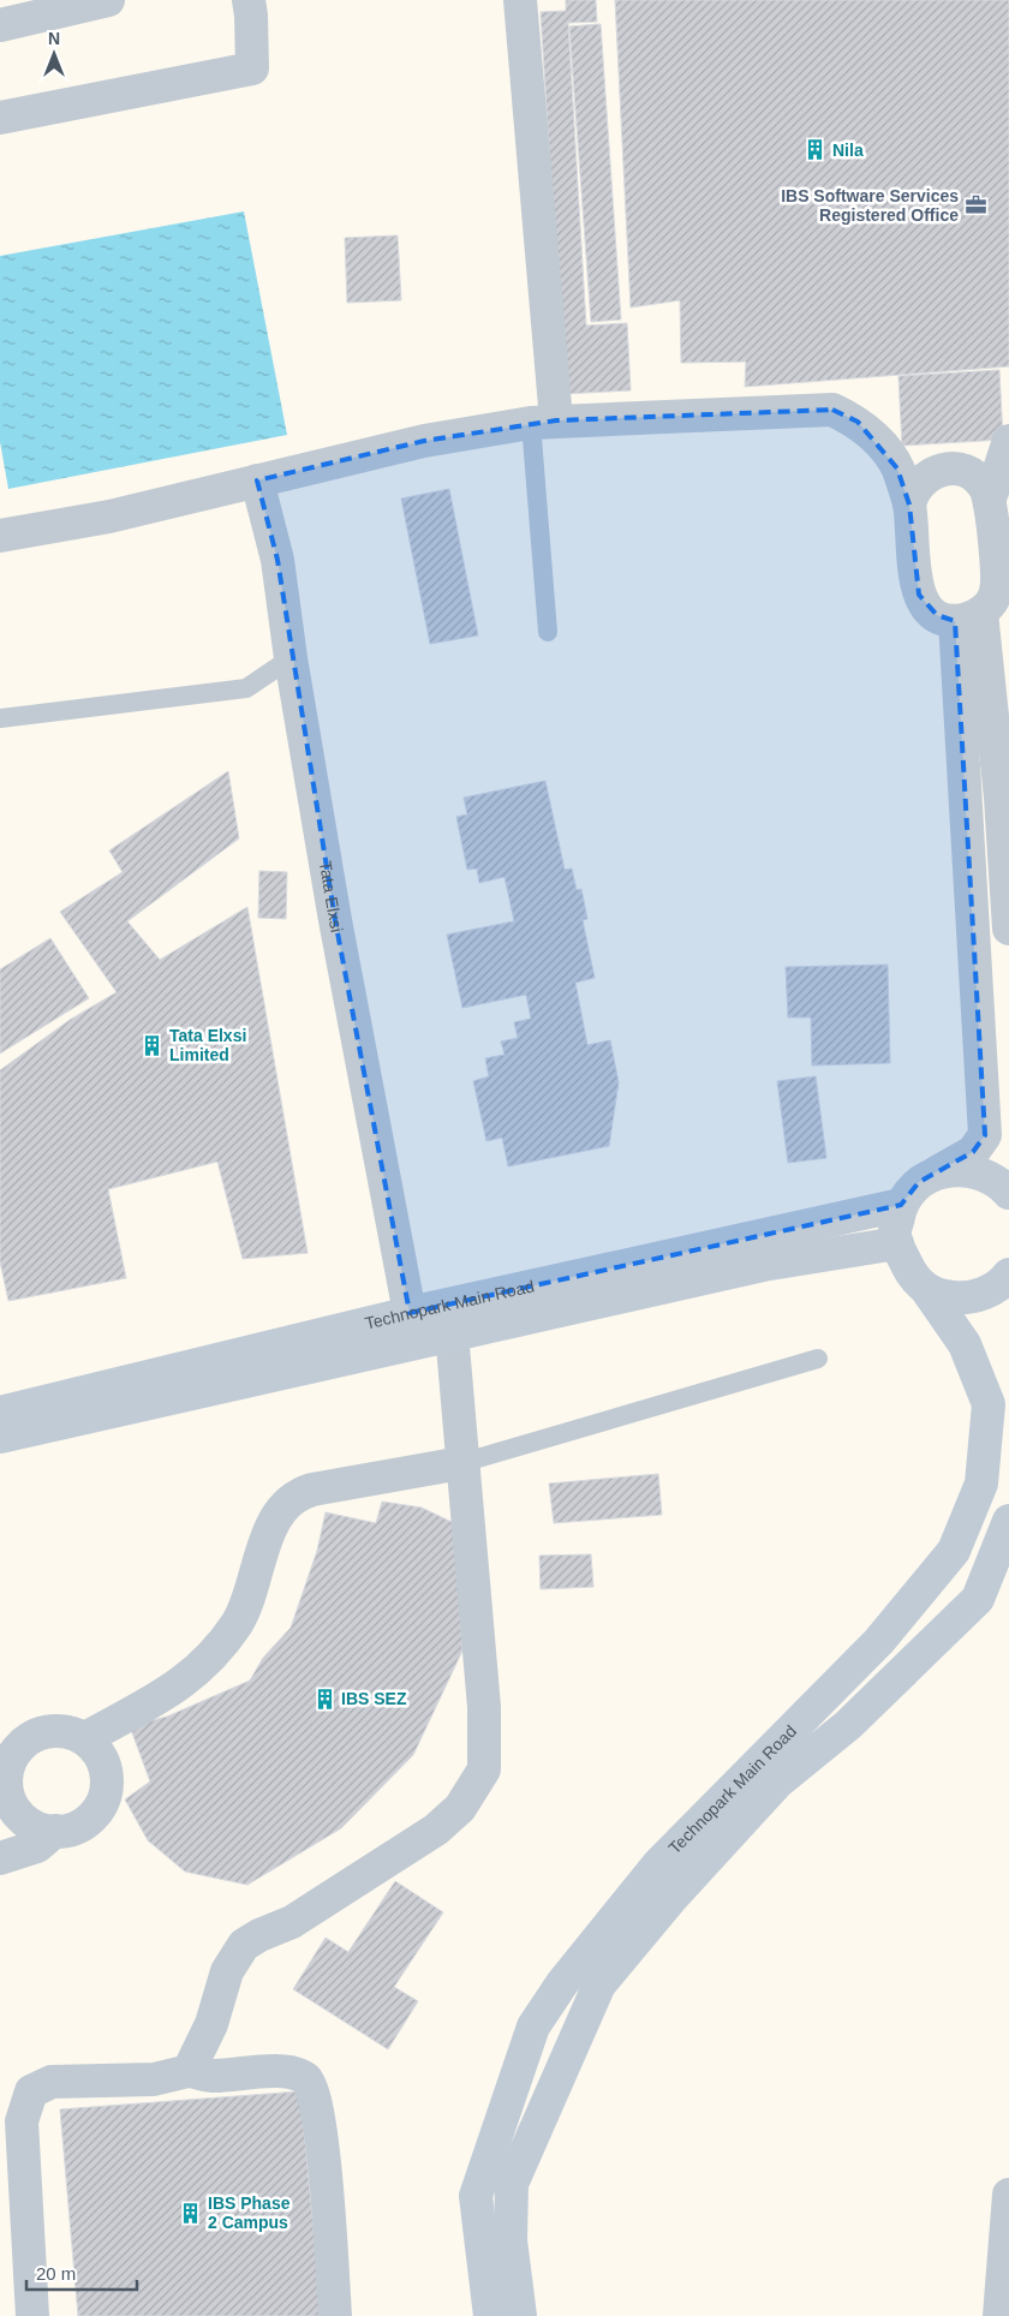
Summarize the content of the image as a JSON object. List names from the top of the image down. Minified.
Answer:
{"streets":{"street":["Tata Elxsi","Technopark Main Road"]},"crossings":[["Tata Elxsi","Technopark Main Road"]],"places":{"building":["Nila","Tata Elxsi Limited","IBS SEZ","IBS Phase 2 Campus"],"office":["IBS Software Services Registered Office"]},"scale_bar":"20 m","north":"top"}
